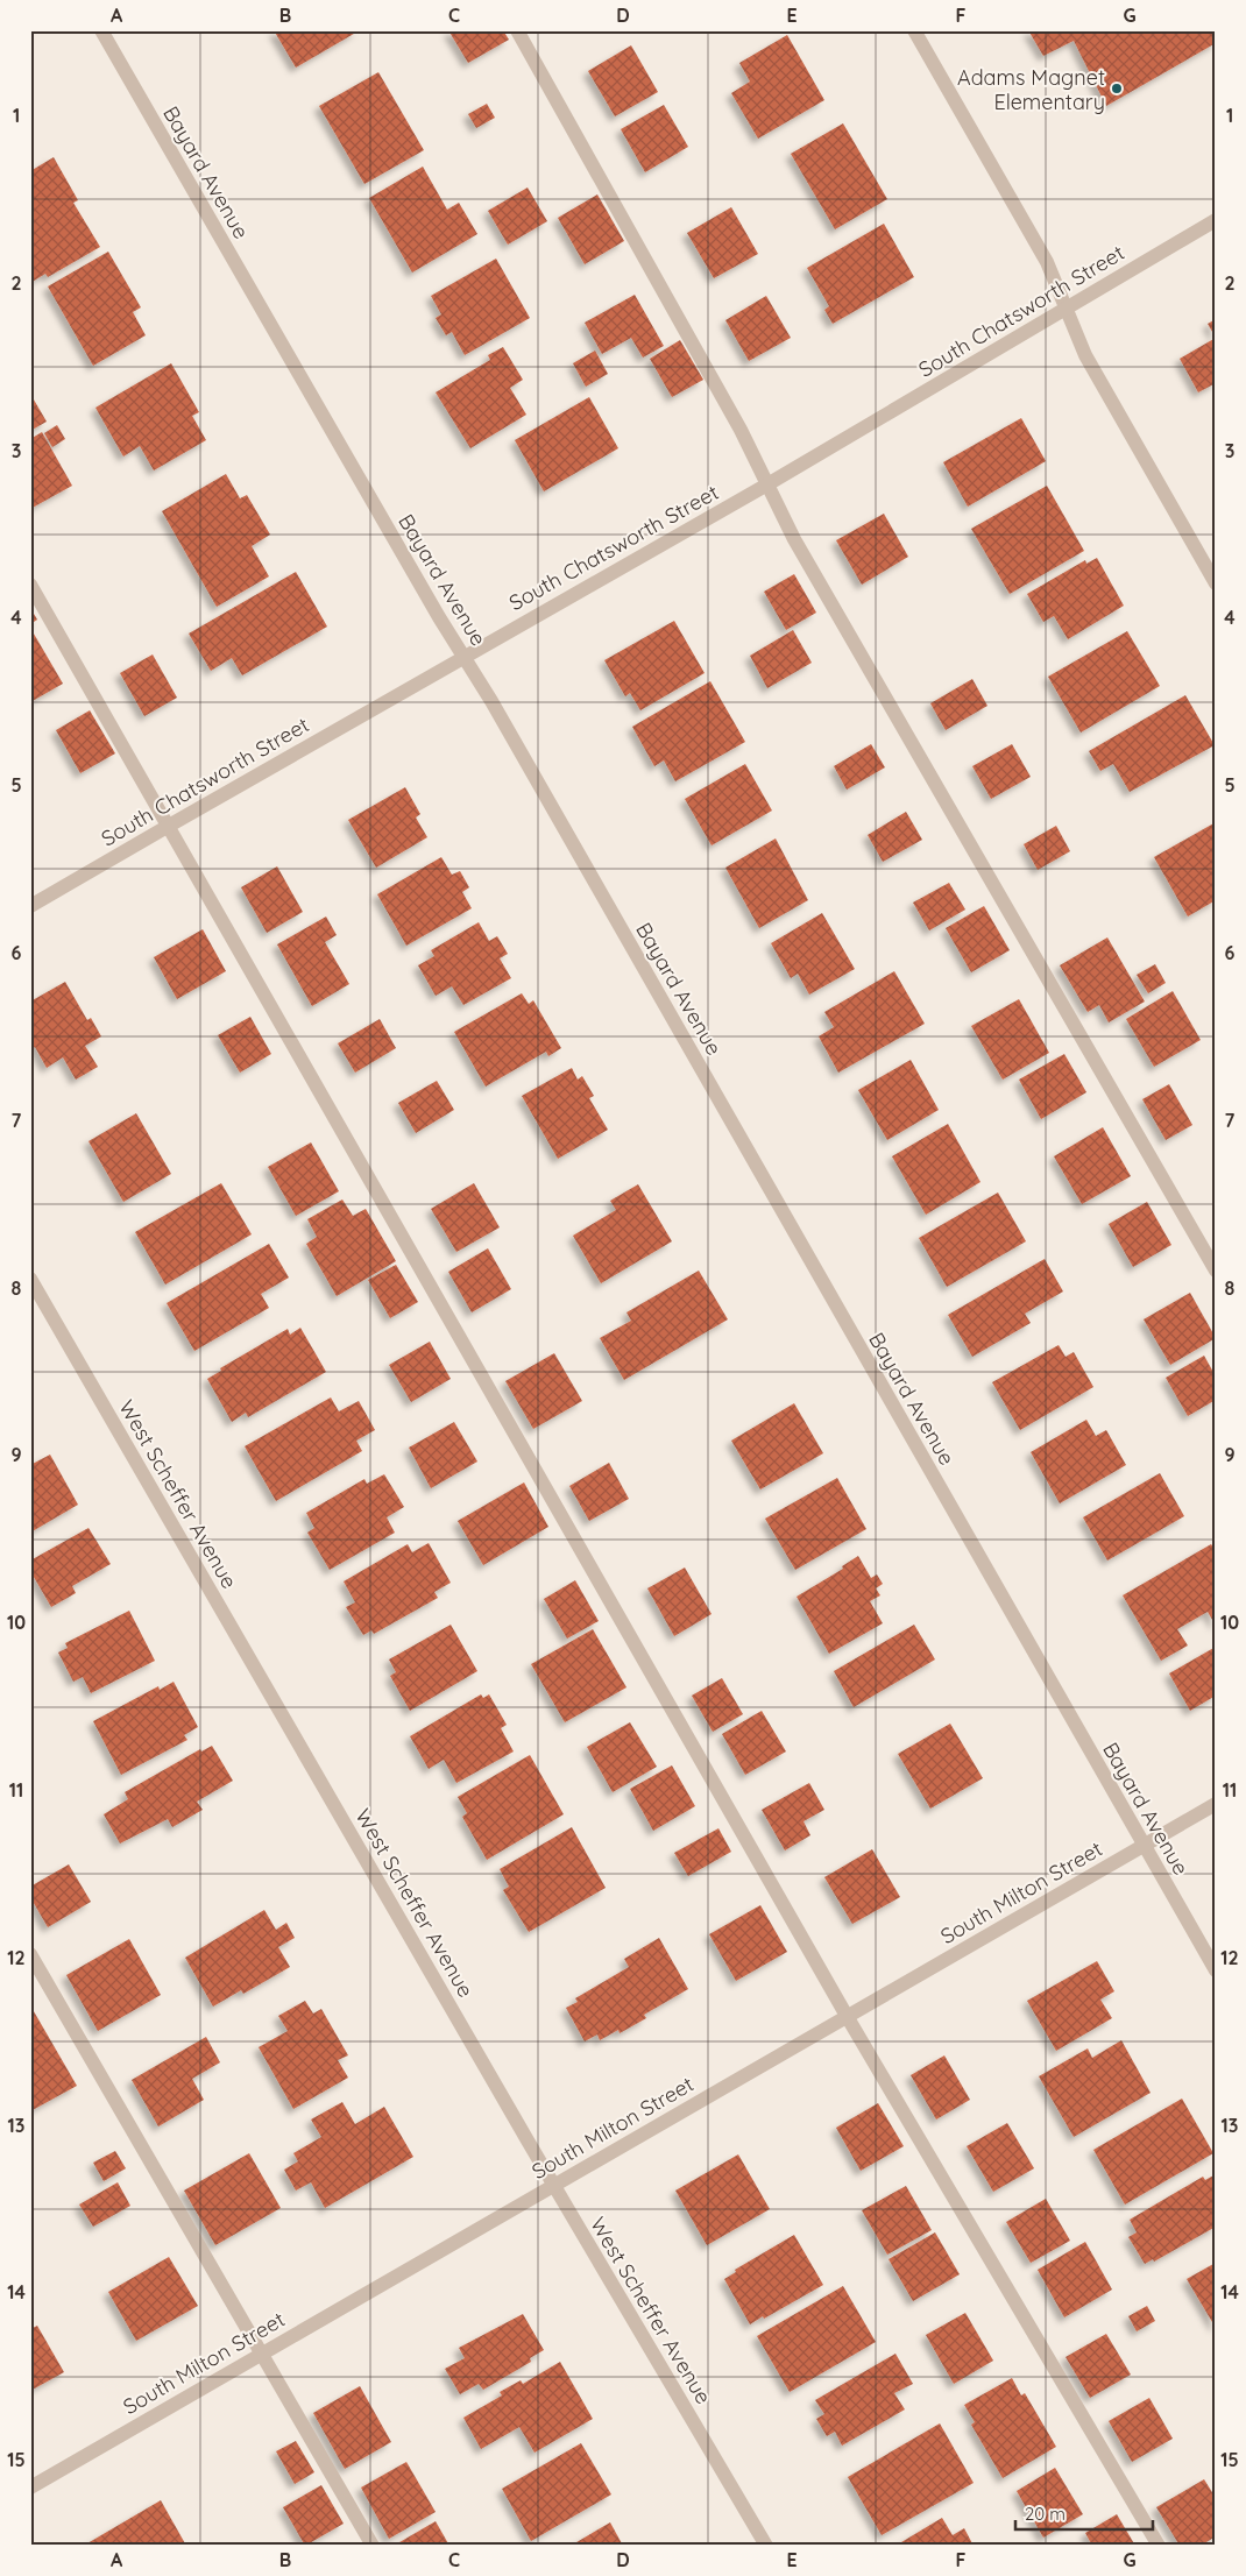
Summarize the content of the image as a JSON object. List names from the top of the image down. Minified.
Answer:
{"streets":{"street":["Bayard Avenue","South Chatsworth Street","West Scheffer Avenue","South Milton Street"]},"crossings":[["Bayard Avenue","South Chatsworth Street"],["Bayard Avenue","South Milton Street"],["West Scheffer Avenue","South Milton Street"]],"places":["Adams Magnet Elementary"],"scale_bar":"20 m","grid":{"columns":["A","B","C","D","E","F","G"],"rows":["1","2","3","4","5","6","7","8","9","10","11","12","13","14","15"]}}
